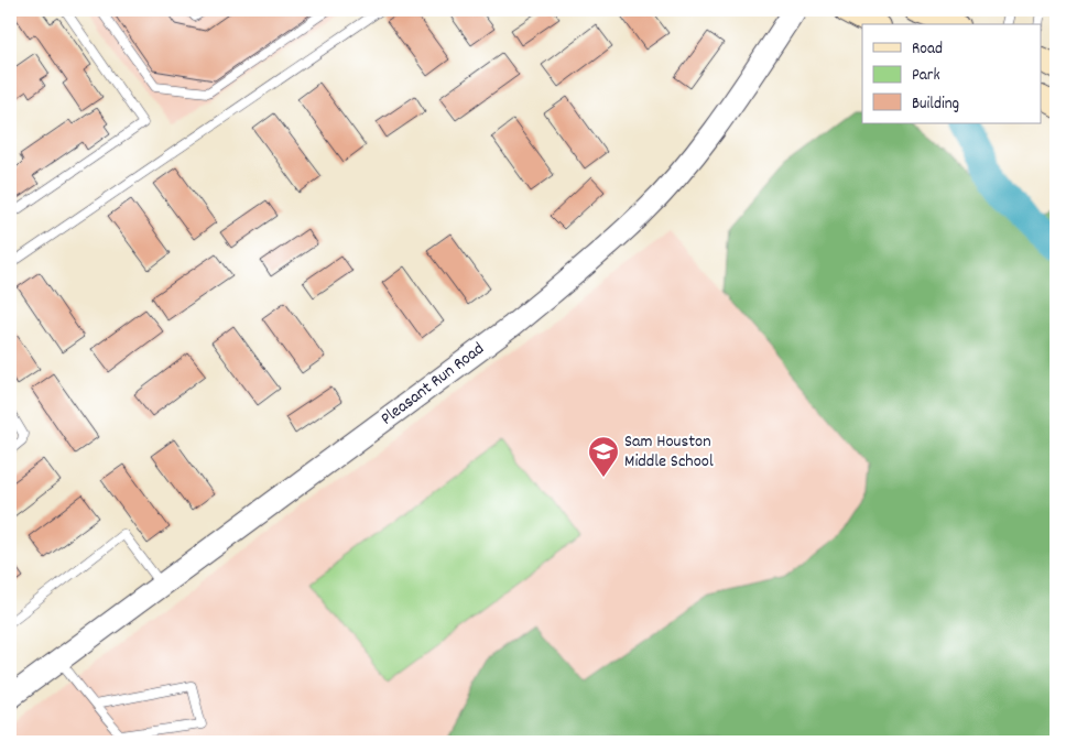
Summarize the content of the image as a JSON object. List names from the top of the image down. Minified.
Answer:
{"streets":{"street":["Pleasant Run Road"]},"places":{"school or university":["Sam Houston Middle School"]},"legend":["Road","Park","Building"]}
